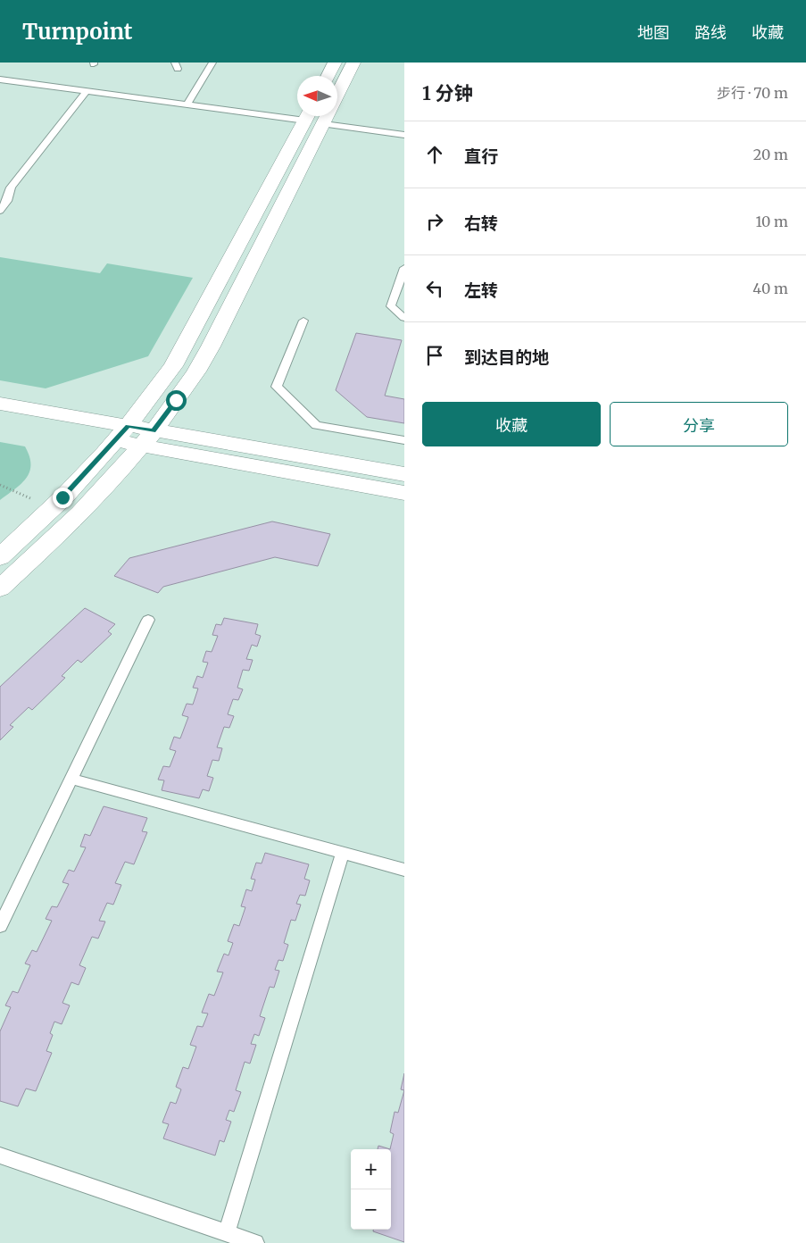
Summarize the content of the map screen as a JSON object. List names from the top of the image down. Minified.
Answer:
{"north":"left","page":{"header":"Turnpoint","nav":["地图","路线","收藏"],"heading":["1 分钟","步行 · 70 m"],"list":[["直行","20 m"],["右转","10 m"],["左转","40 m"],"到达目的地"],"buttons":["收藏","分享"],"map_buttons":["+","−"]}}
